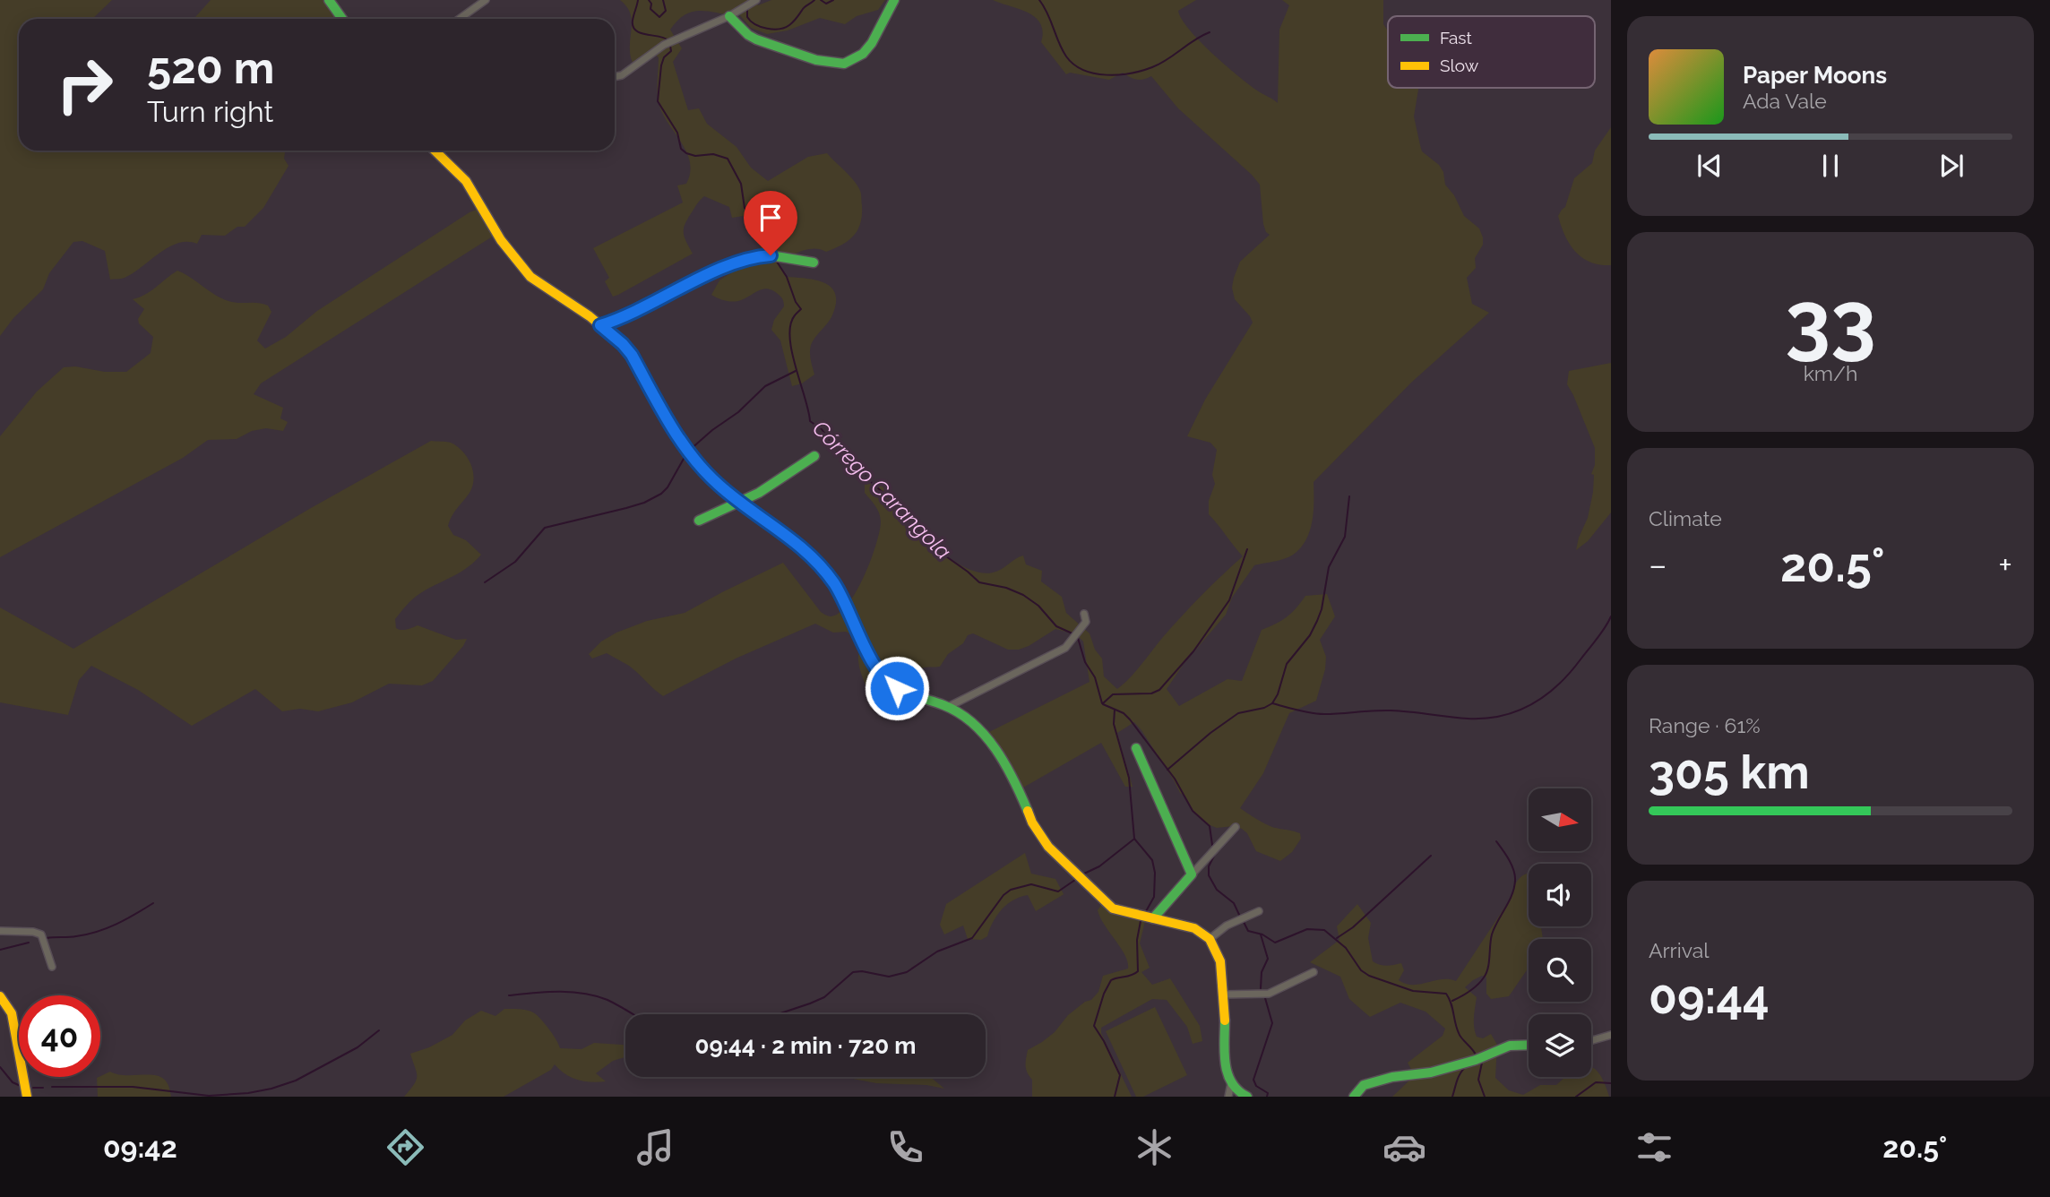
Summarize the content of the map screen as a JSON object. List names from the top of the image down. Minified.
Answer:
{"water":["Córrego Carangola"],"legend":["Fast","Slow"],"north":"right","page":{"turn":["520 m","Turn right"],"song":["Paper Moons","Ada Vale"],"tile":[["33","km/h"],"Climate",["Range · 61%","305 km"],["Arrival","09:44"]],"heat":["−","20.5°","+"],"limit":"40","trip":"09:44 · 2 min · 720 m","tabs":["09:42","20.5°"]}}
